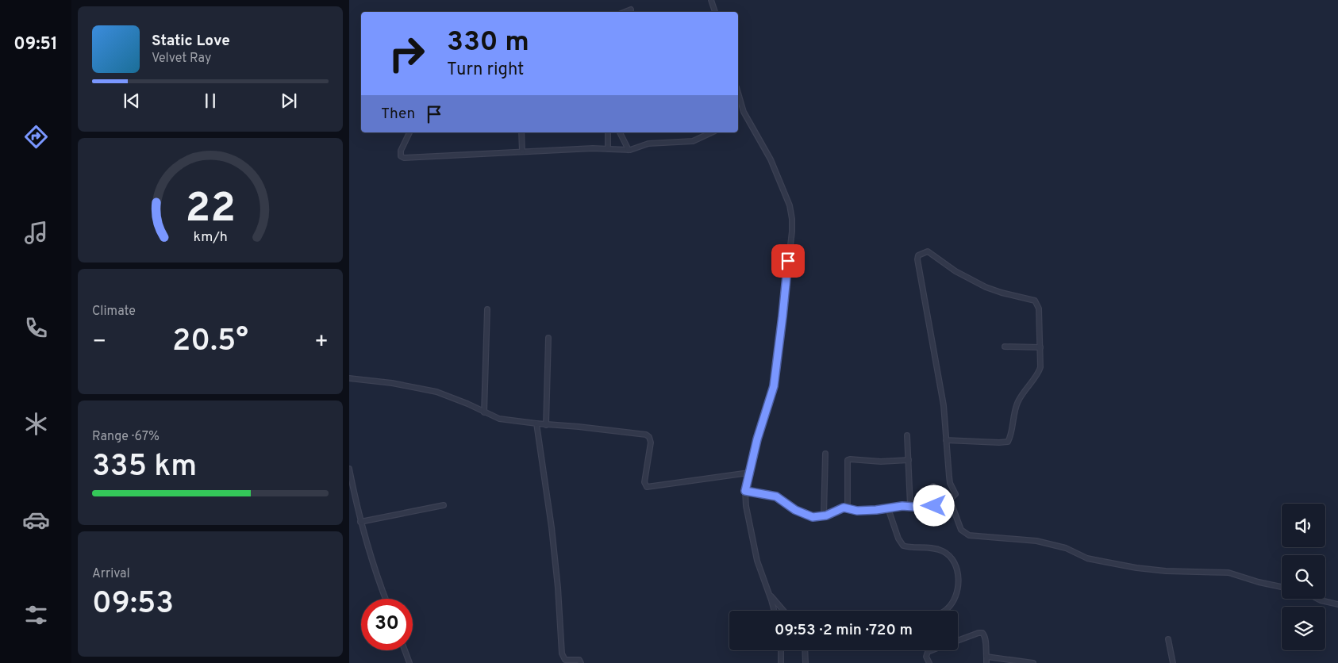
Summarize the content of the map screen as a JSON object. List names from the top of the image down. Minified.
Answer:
{"page":{"tabs":"09:51","turn":["330 m","Turn right"],"song":["Static Love","Velvet Ray"],"then":"Then","tile":["Climate",["Range · 67%","335 km"],["Arrival","09:53"]],"heat":["−","20.5°","+"],"limit":"30","trip":"09:53 · 2 min · 720 m","gauge":["22","km/h"]}}
